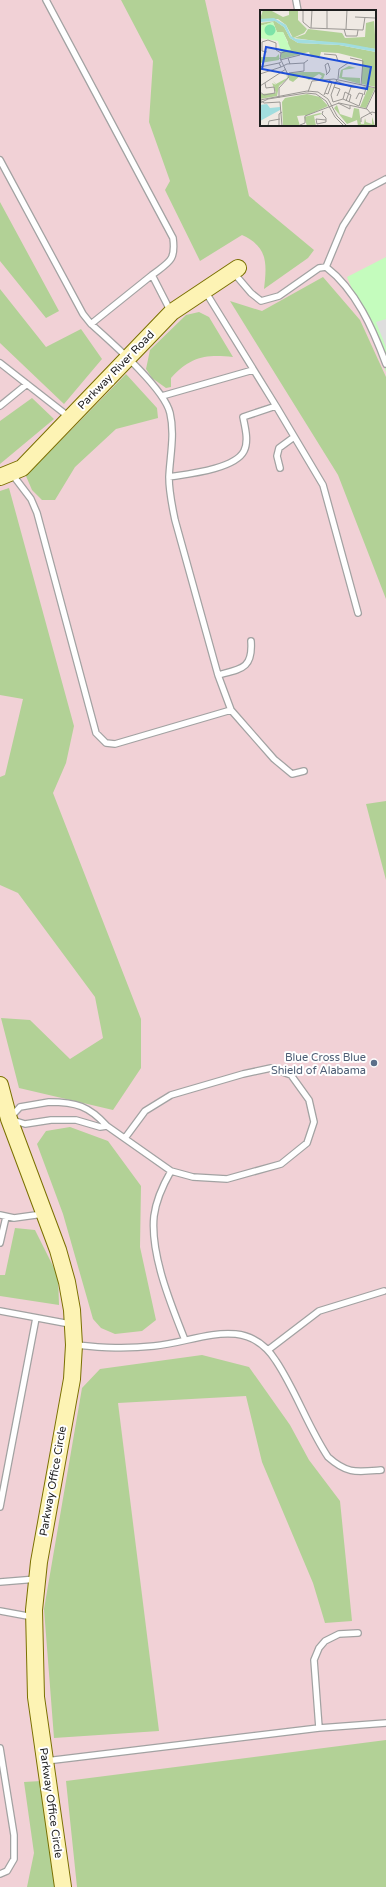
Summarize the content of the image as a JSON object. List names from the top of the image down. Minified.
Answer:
{"streets":{"street":["Parkway River Road","Parkway Office Circle"]},"places":["Blue Cross Blue Shield of Alabama"]}
